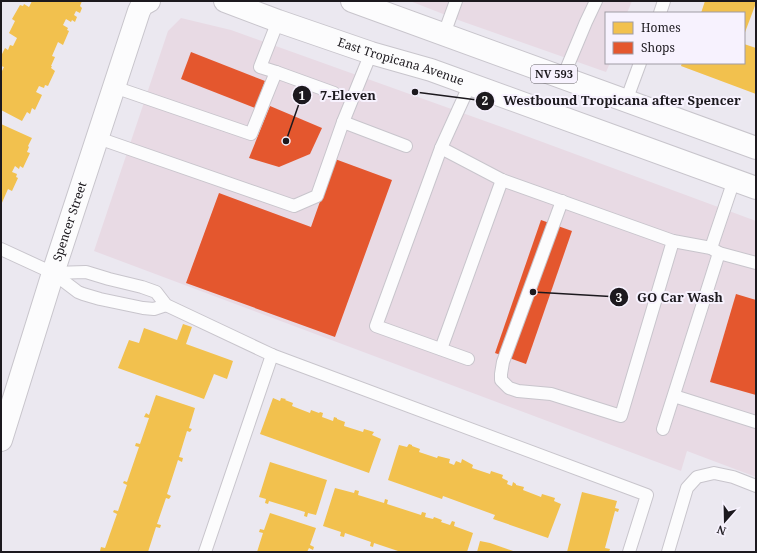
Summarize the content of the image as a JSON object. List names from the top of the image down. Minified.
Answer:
{"streets":{"main road":["East Tropicana Avenue","NV 593","Spencer Street"]},"places":["Westbound Tropicana after Spencer","7-Eleven","GO Car Wash"],"legend":["Homes","Shops"],"north":"bottom"}
